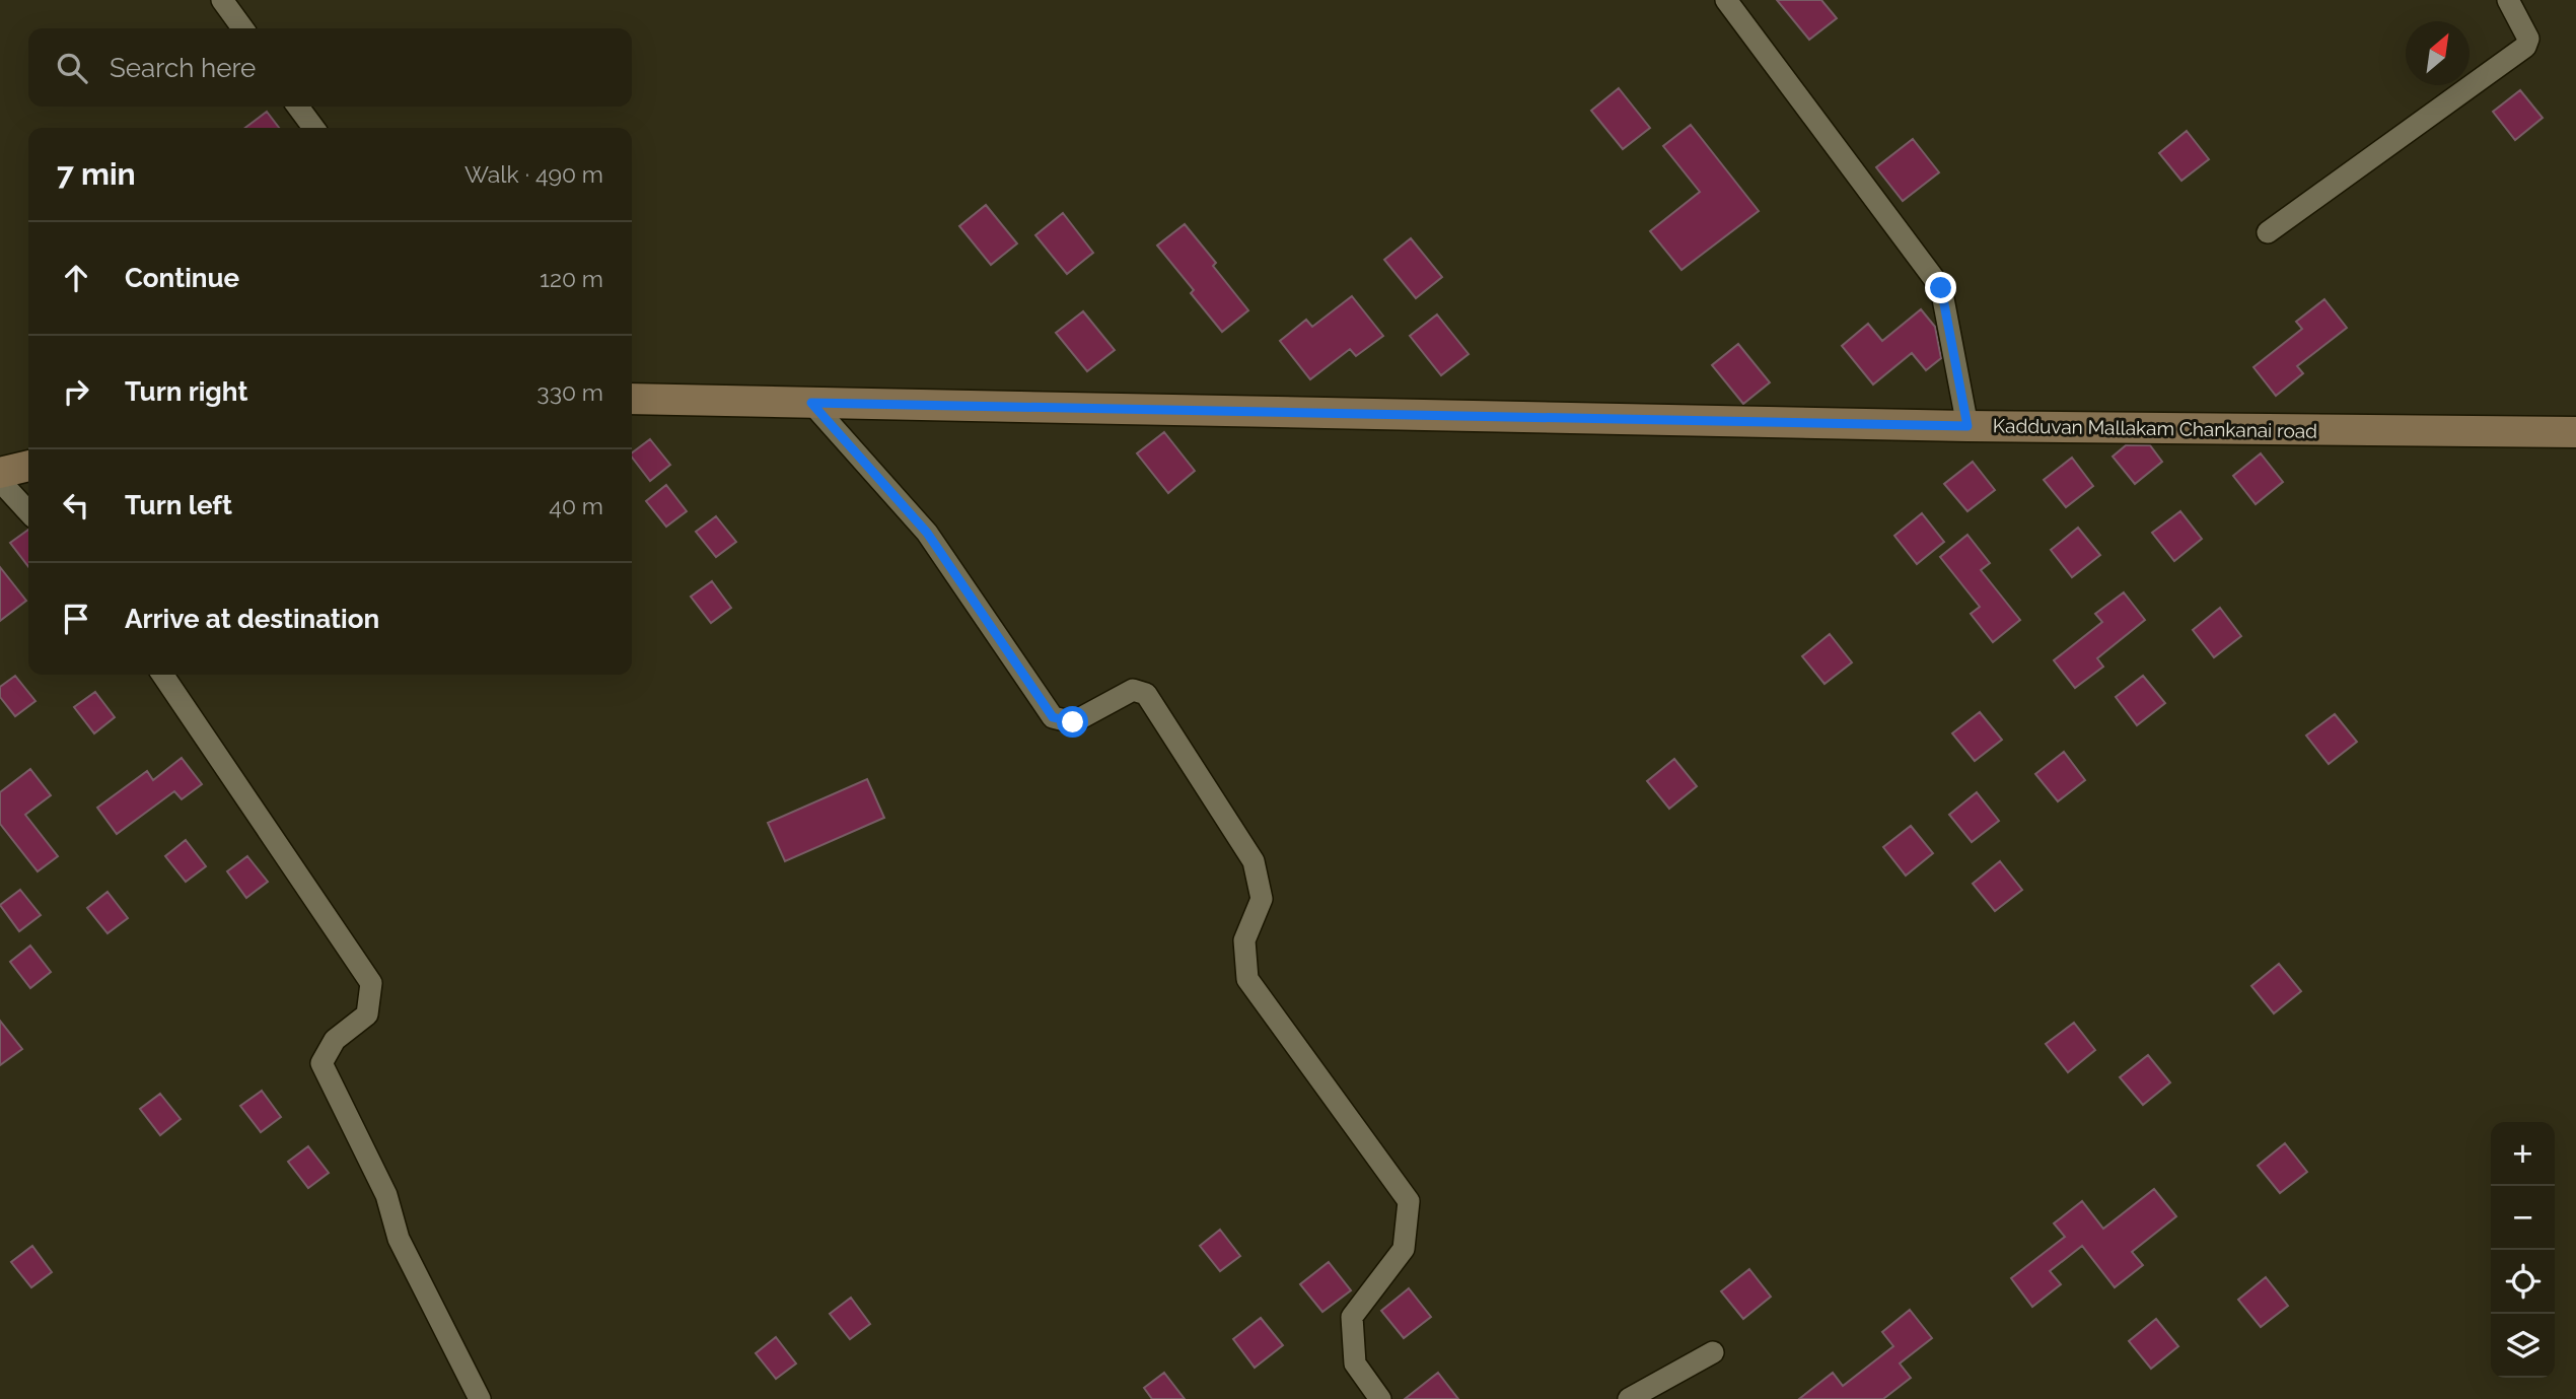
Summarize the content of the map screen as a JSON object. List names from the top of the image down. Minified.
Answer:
{"streets":{"main road":["Kadduvan Mallakam Chankanai road"]},"north":"top right","page":{"search":"Search here","heading":["7 min","Walk · 490 m"],"list":[["Continue","120 m"],["Turn right","330 m"],["Turn left","40 m"],"Arrive at destination"],"map_buttons":["+","−"]}}
